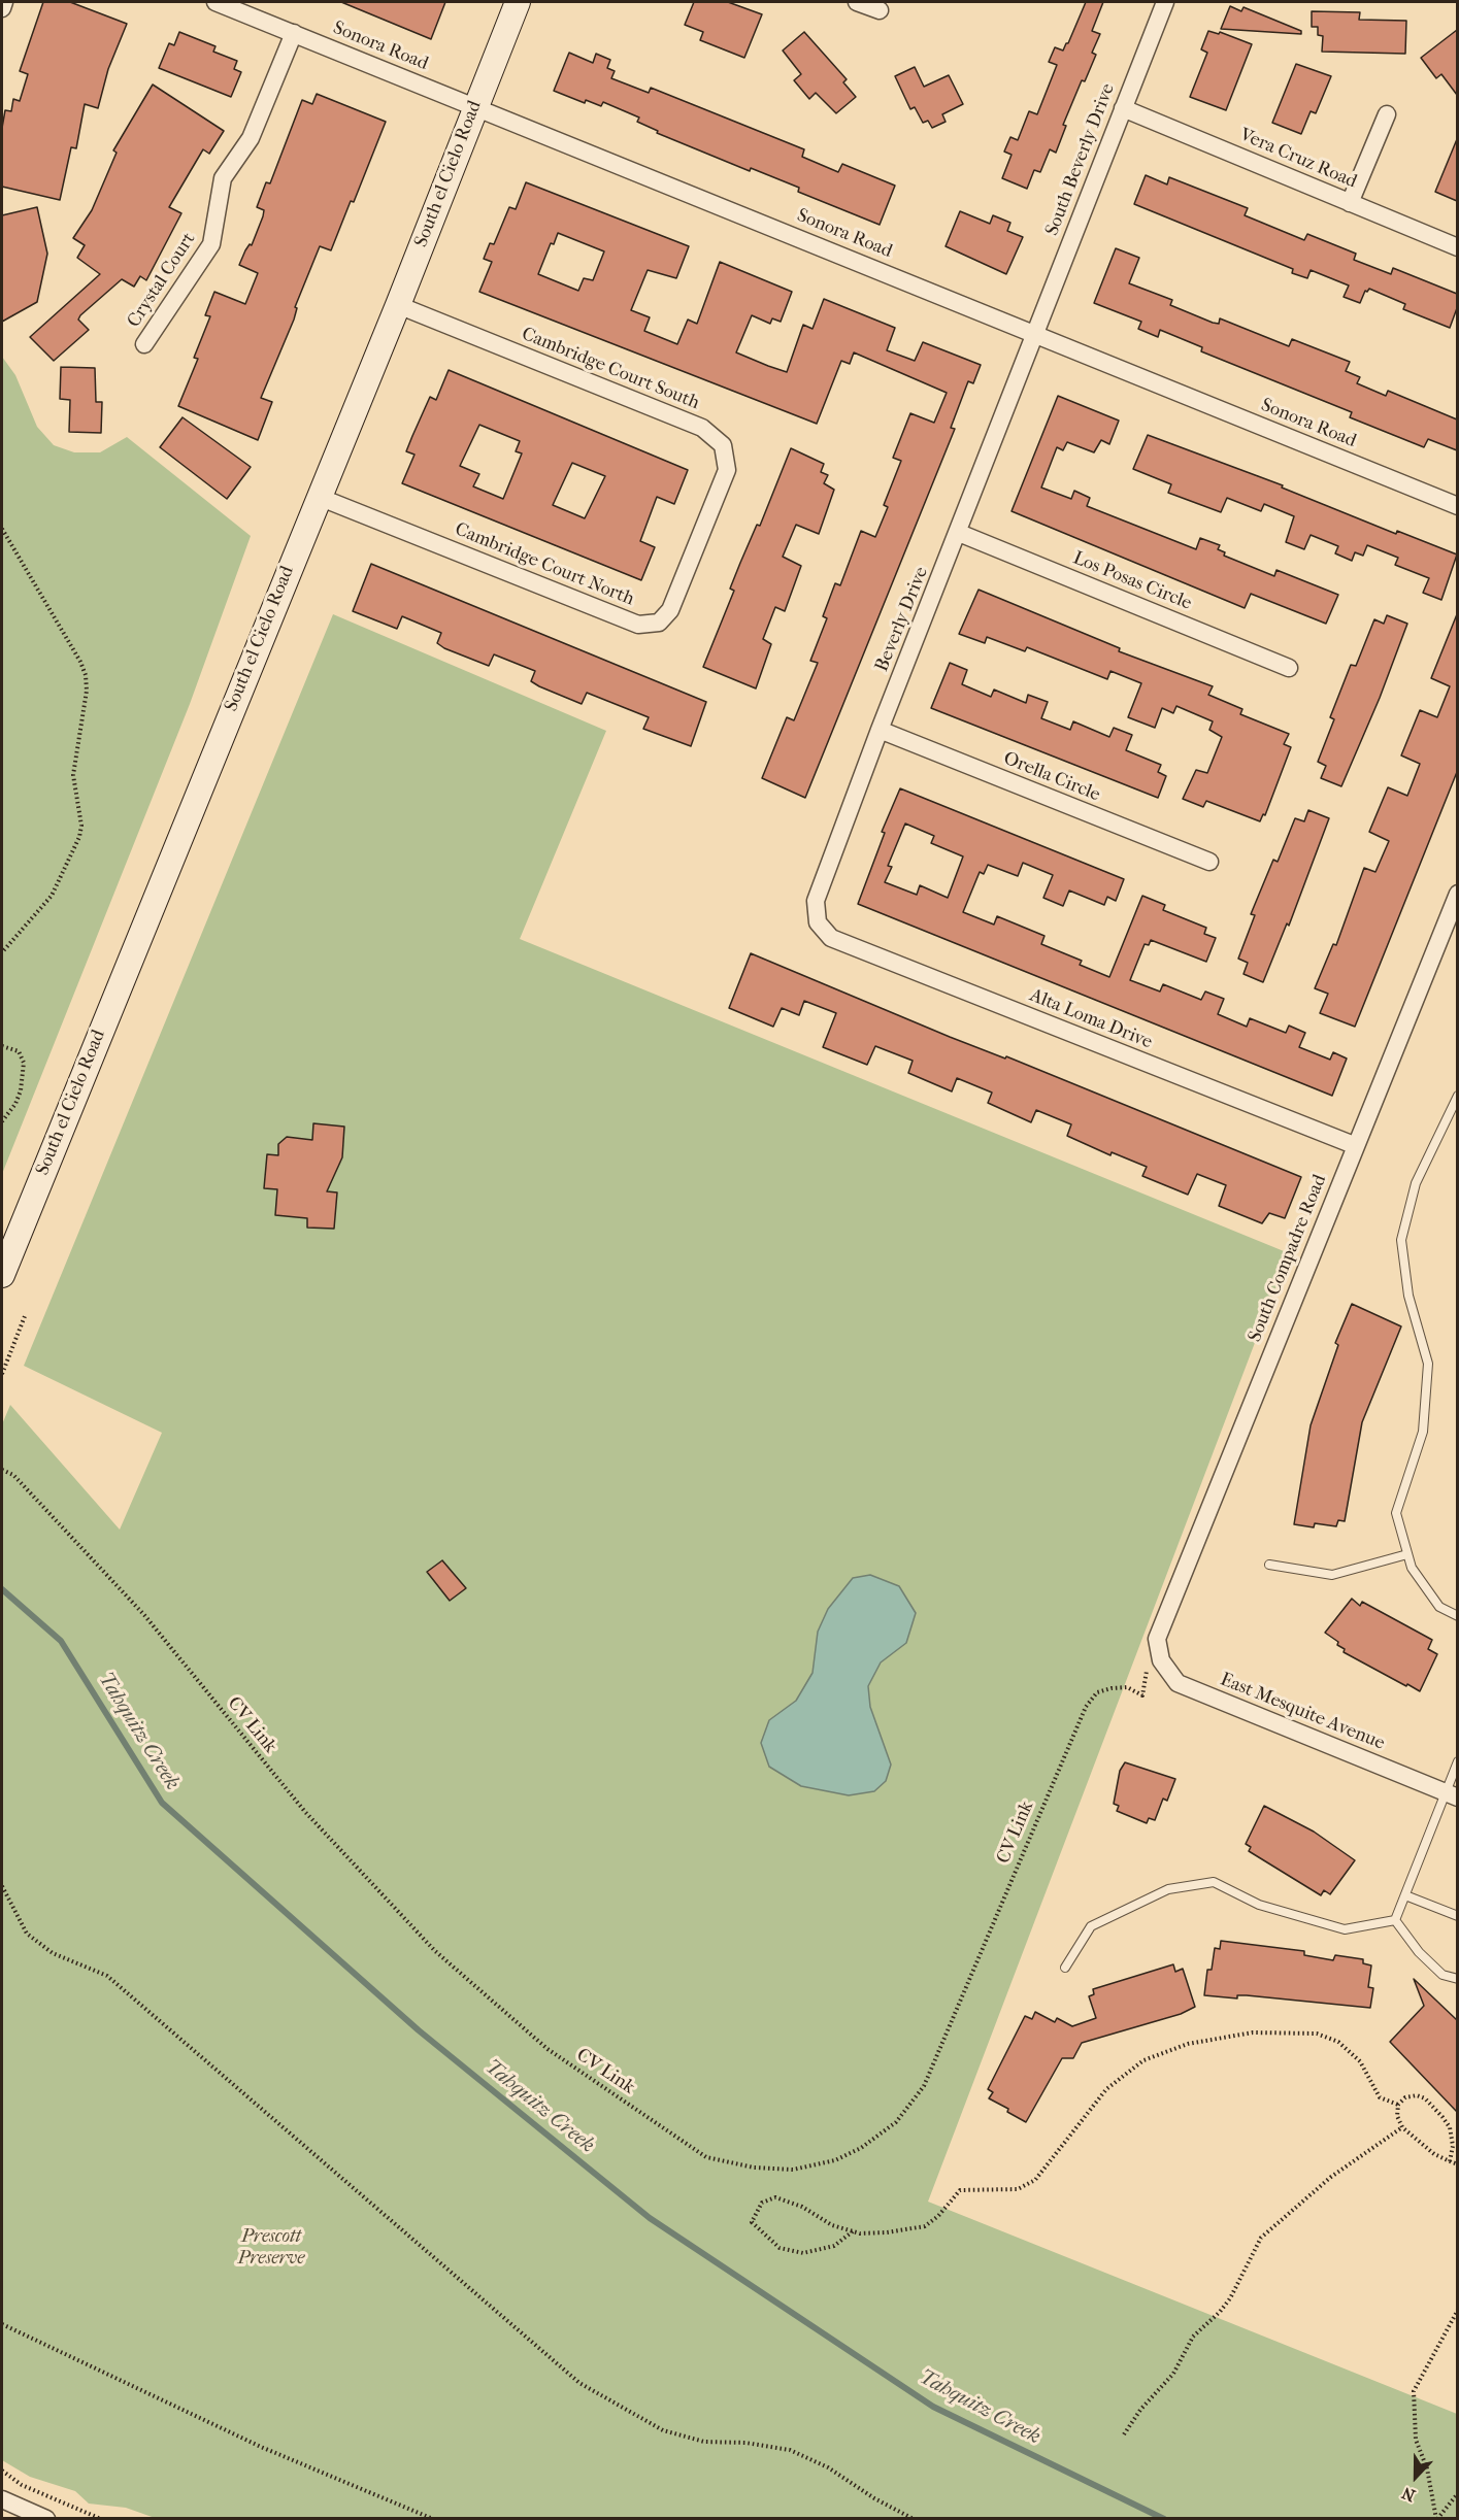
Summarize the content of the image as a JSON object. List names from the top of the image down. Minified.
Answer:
{"streets":{"street":["Sonora Road","Vera Cruz Road","South Beverly Drive","South el Cielo Road","Crystal Court","Cambridge Court South","Cambridge Court North","Los Posas Circle","Beverly Drive","Orella Circle","Alta Loma Drive","South Compadre Road","East Mesquite Avenue"],"path":["CV Link"]},"crossings":[["Sonora Road","South Beverly Drive"],["Sonora Road","South el Cielo Road"],["Sonora Road","Crystal Court"],["Sonora Road","Beverly Drive"],["Vera Cruz Road","South Beverly Drive"],["South Beverly Drive","Beverly Drive"],["South el Cielo Road","Cambridge Court South"],["South el Cielo Road","Cambridge Court North"],["Cambridge Court South","Cambridge Court North"],["Los Posas Circle","Beverly Drive"],["Beverly Drive","Orella Circle"],["Beverly Drive","Alta Loma Drive"],["Alta Loma Drive","South Compadre Road"],["South Compadre Road","East Mesquite Avenue"]],"water":["Tahquitz Creek"],"parks":["Prescott Preserve"],"north":"bottom"}
